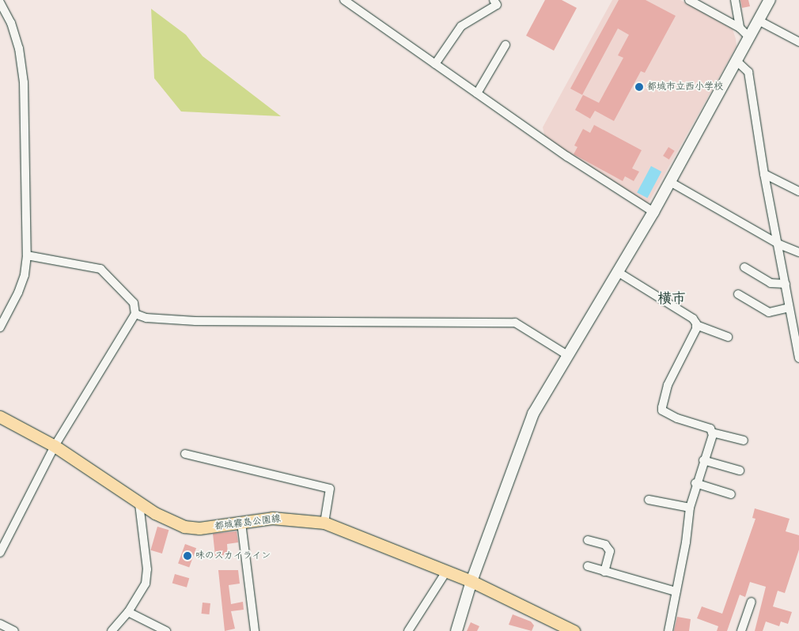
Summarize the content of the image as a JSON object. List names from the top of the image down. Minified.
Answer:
{"streets":{"main road":["都城霧島公園線"]},"districts":["横市"],"places":["都城市立西小学校","味のスカイライン"]}
